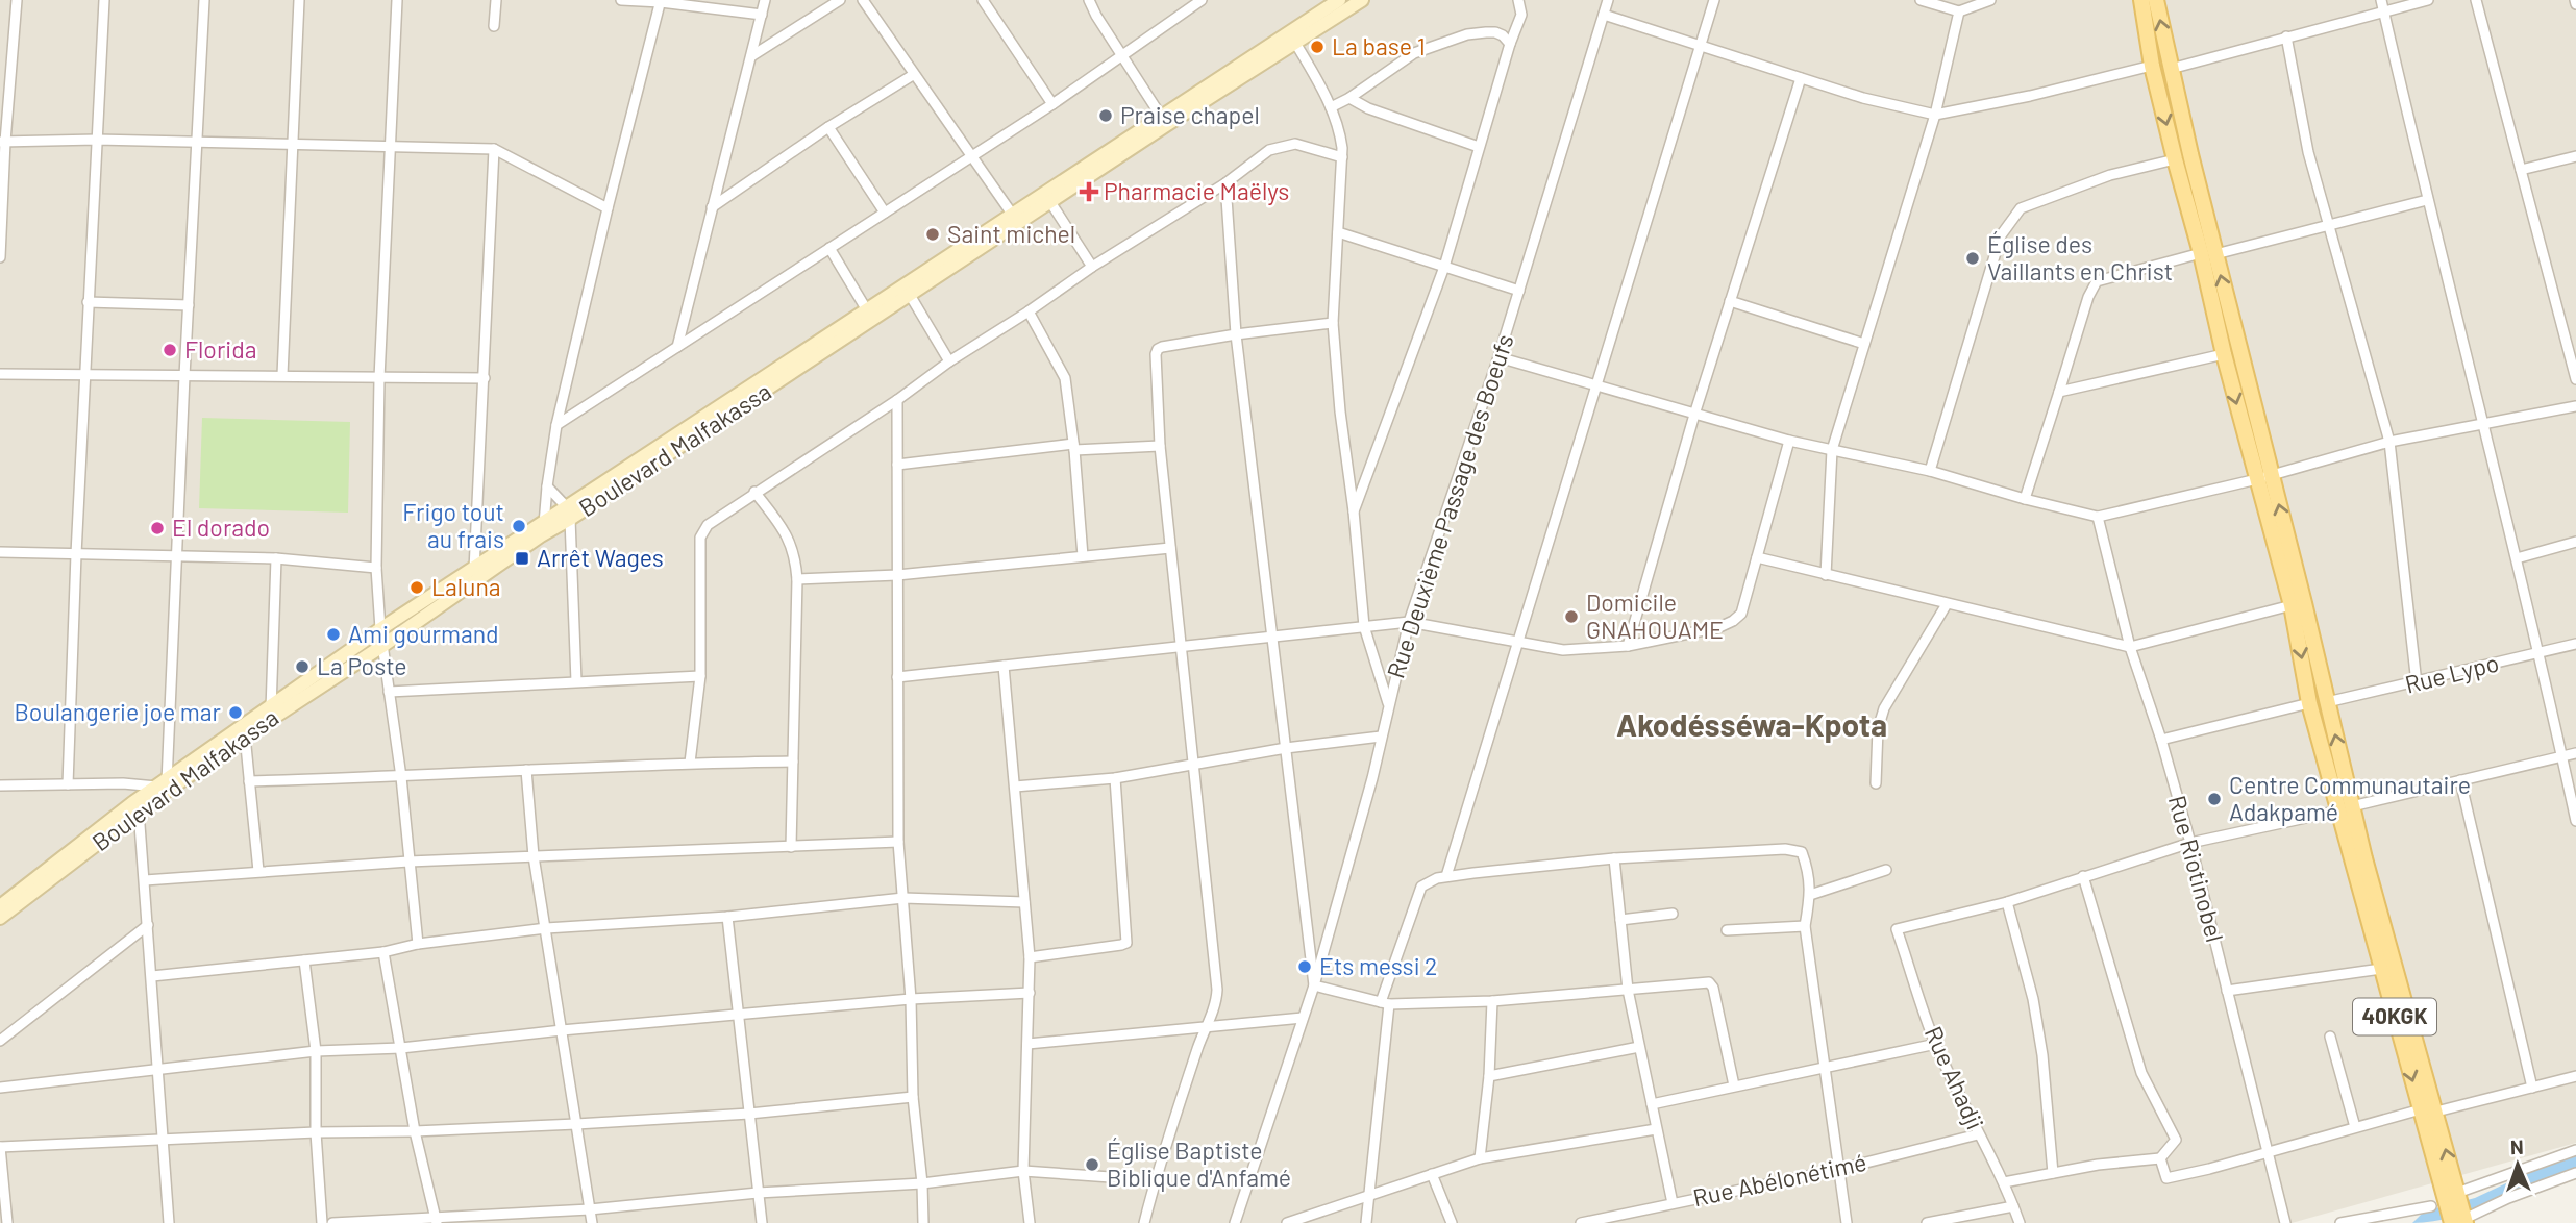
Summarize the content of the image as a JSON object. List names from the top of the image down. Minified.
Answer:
{"streets":{"main road":["Boulevard Malfakassa","40KGK"],"street":["Rue Deuxième Passage des Boeufs","Rue Lypo","Rue Riotinobel","Rue Ahadji","Rue Abélonétimé"]},"crossings":[["Rue Ahadji","Rue Abélonétimé"]],"districts":["Akodésséwa-Kpota"],"places":{"other":["La base 1","Praise chapel","Saint michel","Église des Vaillants en Christ","Florida","Frigo tout au frais","El dorado","Laluna","Domicile GNAHOUAME","Ami gourmand","La Poste","Boulangerie joe mar","Centre Communautaire Adakpamé","Ets messi 2","Église Baptiste Biblique d'Anfamé"],"health":["Pharmacie Maëlys"],"transit":["Arrêt Wages"]},"north":"top"}
